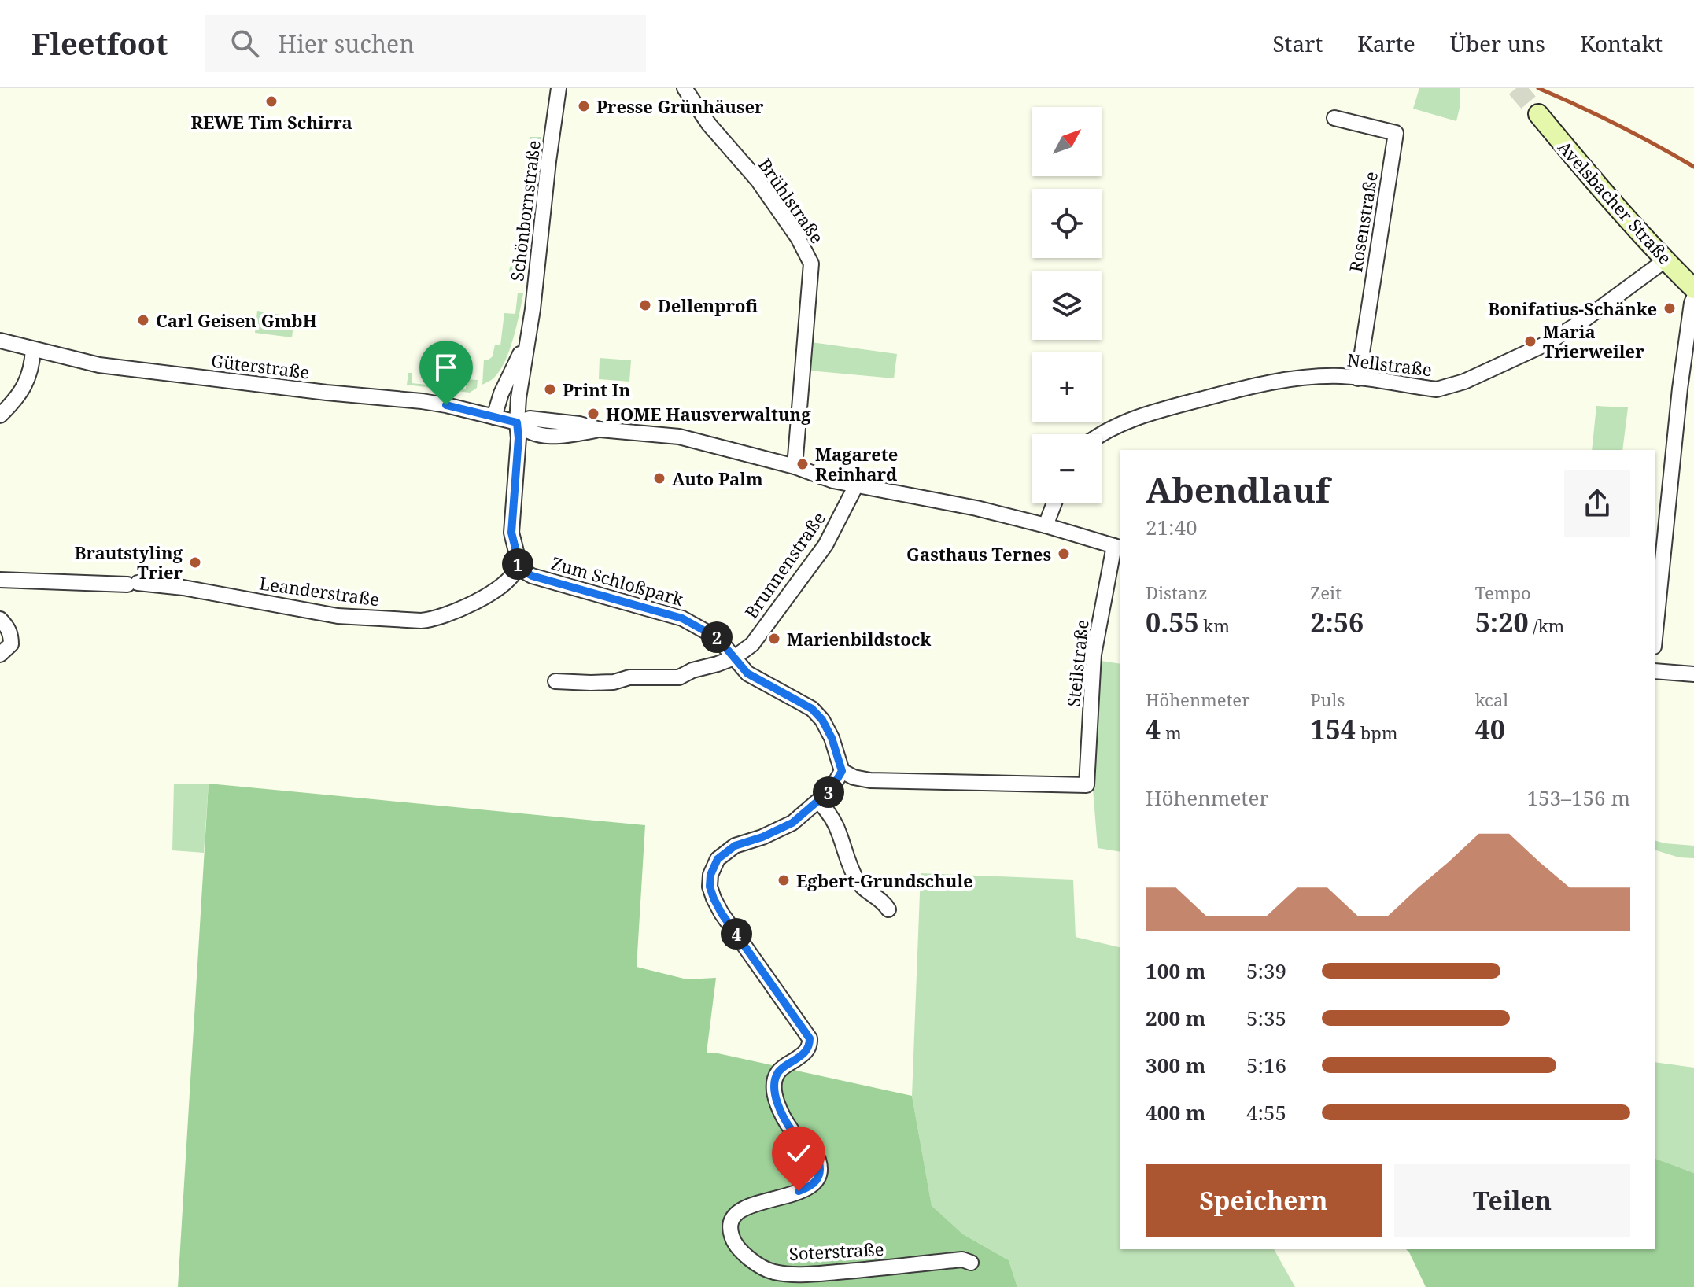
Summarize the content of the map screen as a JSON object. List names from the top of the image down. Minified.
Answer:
{"streets":{"main road":["Avelsbacher Straße"],"street":["Brühlstraße","Schönbornstraße","Rosenstraße","Nellstraße","Güterstraße","Brunnenstraße","Zum Schloßpark","Leanderstraße","Steilstraße","Soterstraße"]},"crossings":[["Brühlstraße","Güterstraße"],["Avelsbacher Straße","Nellstraße"],["Schönbornstraße","Güterstraße"],["Rosenstraße","Nellstraße"],["Güterstraße","Brunnenstraße"],["Güterstraße","Steilstraße"],["Brunnenstraße","Zum Schloßpark"],["Zum Schloßpark","Leanderstraße"],["Zum Schloßpark","Steilstraße"],["Zum Schloßpark","Soterstraße"],["Steilstraße","Soterstraße"]],"places":["REWE Tim Schirra","Presse Grünhäuser","Dellenprofi","Bonifatius-Schänke","Carl Geisen GmbH","Maria Trierweiler","Print In","HOME Hausverwaltung","Magarete Reinhard","Auto Palm","Gasthaus Ternes","Brautstyling Trier","Marienbildstock","Egbert-Grundschule"],"north":"top right","page":{"header":"Fleetfoot","search":"Hier suchen","nav":["Start","Karte","Über uns","Kontakt"],"map_buttons":["+","−"],"heading":["Abendlauf","21:40"],"pins":["1","2","3","4"],"stats":[["Distanz","0.55 km"],["Zeit","2:56"],["Tempo","5:20 /km"],["Höhenmeter","4 m"],["Puls","154 bpm"],["kcal","40"]],"chart":["Höhenmeter","153–156 m"],"list":[{"name":"100 m","note":"5:39"},{"name":"200 m","note":"5:35"},{"name":"300 m","note":"5:16"},{"name":"400 m","note":"4:55"}],"buttons":["Speichern","Teilen"]}}
